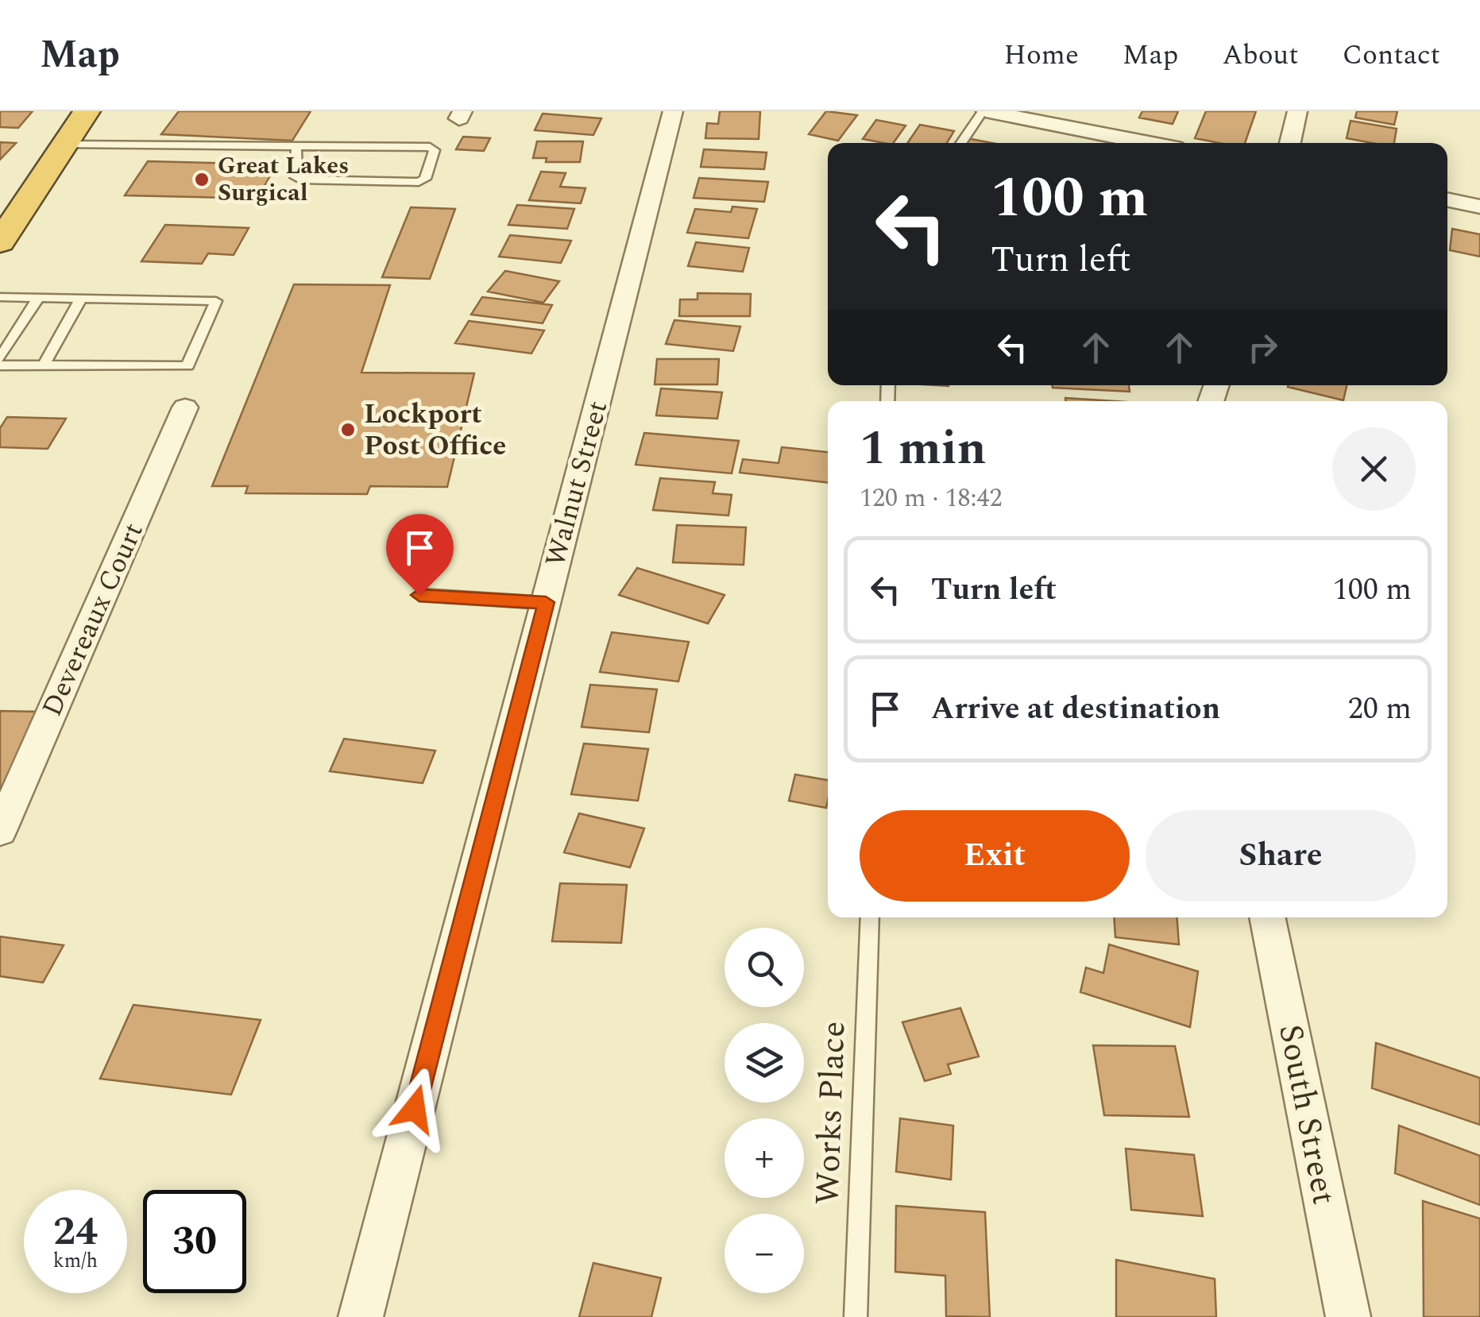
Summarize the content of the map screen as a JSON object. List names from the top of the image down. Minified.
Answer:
{"streets":{"street":["Walnut Street","Devereaux Court","South Street"],"lane":["Works Place"]},"places":["Great Lakes Surgical","Lockport Post Office"],"page":{"header":"Map","nav":["Home","Map","About","Contact"],"turn":["100 m","Turn left"],"heading":["1 min","120 m · 18:42"],"list":[{"name":"Turn left","value":"100 m"},{"name":"Arrive at destination","value":"20 m"}],"buttons":["Exit","Share"],"map_buttons":["+","−"],"speed":"24 km/h","limit":"30"}}
